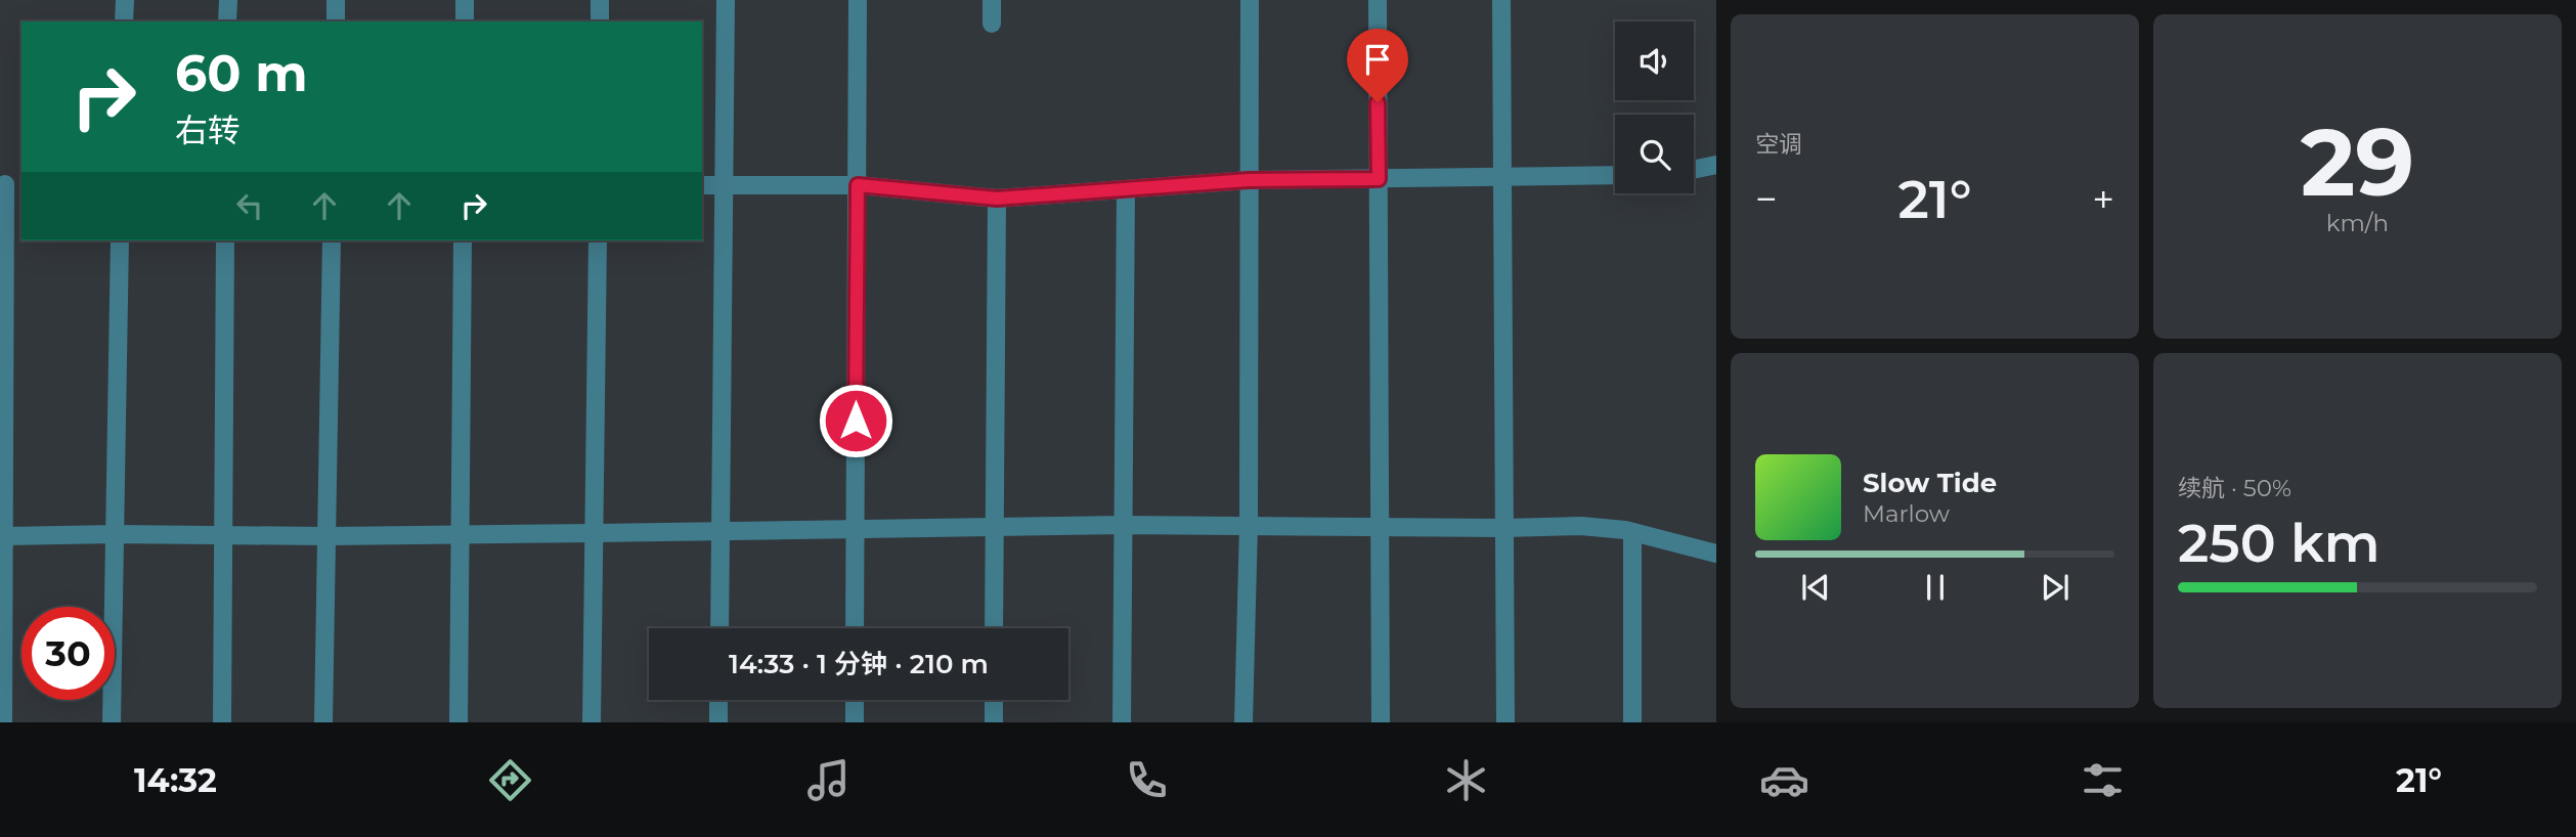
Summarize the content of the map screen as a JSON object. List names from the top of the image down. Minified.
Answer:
{"page":{"tile":["空调",["29","km/h"],["续航 · 50%","250 km"]],"turn":["60 m","右转"],"heat":["−","21°","+"],"song":["Slow Tide","Marlow"],"limit":"30","trip":"14:33 · 1 分钟 · 210 m","tabs":["14:32","21°"]}}
